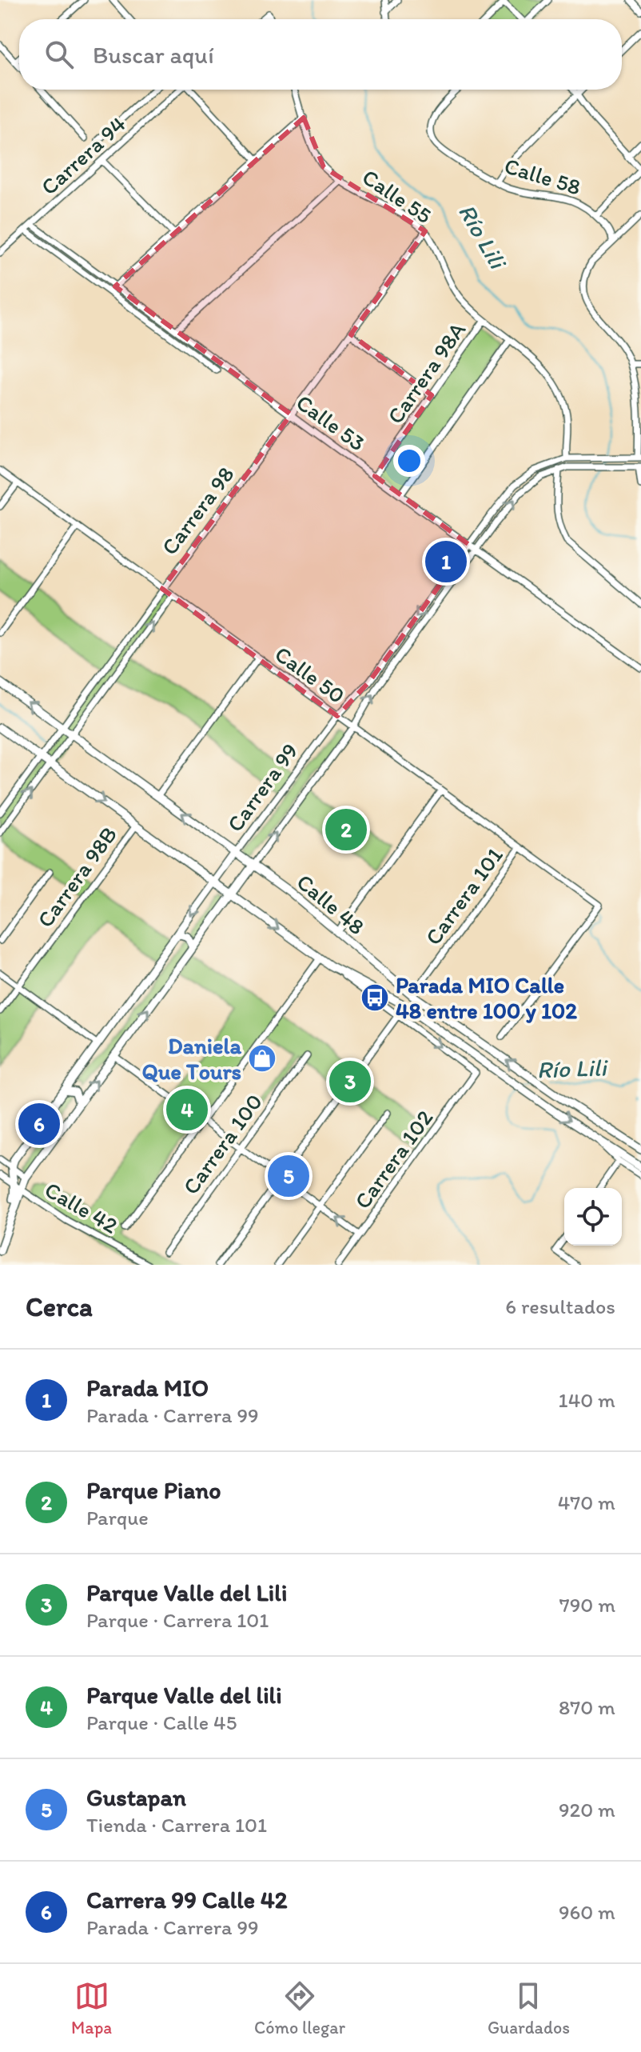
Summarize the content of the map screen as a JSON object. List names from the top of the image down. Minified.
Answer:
{"streets":{"main road":["Carrera 99","Calle 48"],"street":["Carrera 94","Calle 58","Calle 55","Carrera 98A","Calle 53","Carrera 98","Calle 50","Carrera 98B","Carrera 101","Carrera 100","Carrera 102","Calle 42"]},"crossings":[["Carrera 94","Calle 53"],["Calle 55","Carrera 98A"],["Calle 55","Carrera 98"],["Calle 55","Carrera 99"],["Carrera 98A","Calle 53"],["Calle 53","Carrera 98"],["Calle 53","Carrera 99"],["Carrera 98","Calle 50"],["Carrera 98","Calle 48"],["Calle 50","Carrera 99"],["Calle 50","Carrera 101"],["Carrera 99","Calle 48"],["Carrera 99","Calle 42"],["Carrera 98B","Calle 48"],["Carrera 101","Calle 48"],["Calle 48","Carrera 102"]],"water":["Río Lili"],"places":{"bus stop":["Parada MIO Calle 48 entre 100 y 102"],"shop":["Daniela Que Tours"]},"page":{"search":"Buscar aquí","pins":["1","2","3","4","6","5"],"heading":["Cerca","6 resultados"],"list":[{"mark":"1","name":"Parada MIO","note":"Parada · Carrera 99","value":"140 m"},{"mark":"2","name":"Parque Piano","note":"Parque","value":"470 m"},{"mark":"3","name":"Parque Valle del Lili","note":"Parque · Carrera 101","value":"790 m"},{"mark":"4","name":"Parque Valle del lili","note":"Parque · Calle 45","value":"870 m"},{"mark":"5","name":"Gustapan","note":"Tienda · Carrera 101","value":"920 m"},{"mark":"6","name":"Carrera 99 Calle 42","note":"Parada · Carrera 99","value":"960 m"}],"nav":["Mapa","Cómo llegar","Guardados"]}}
